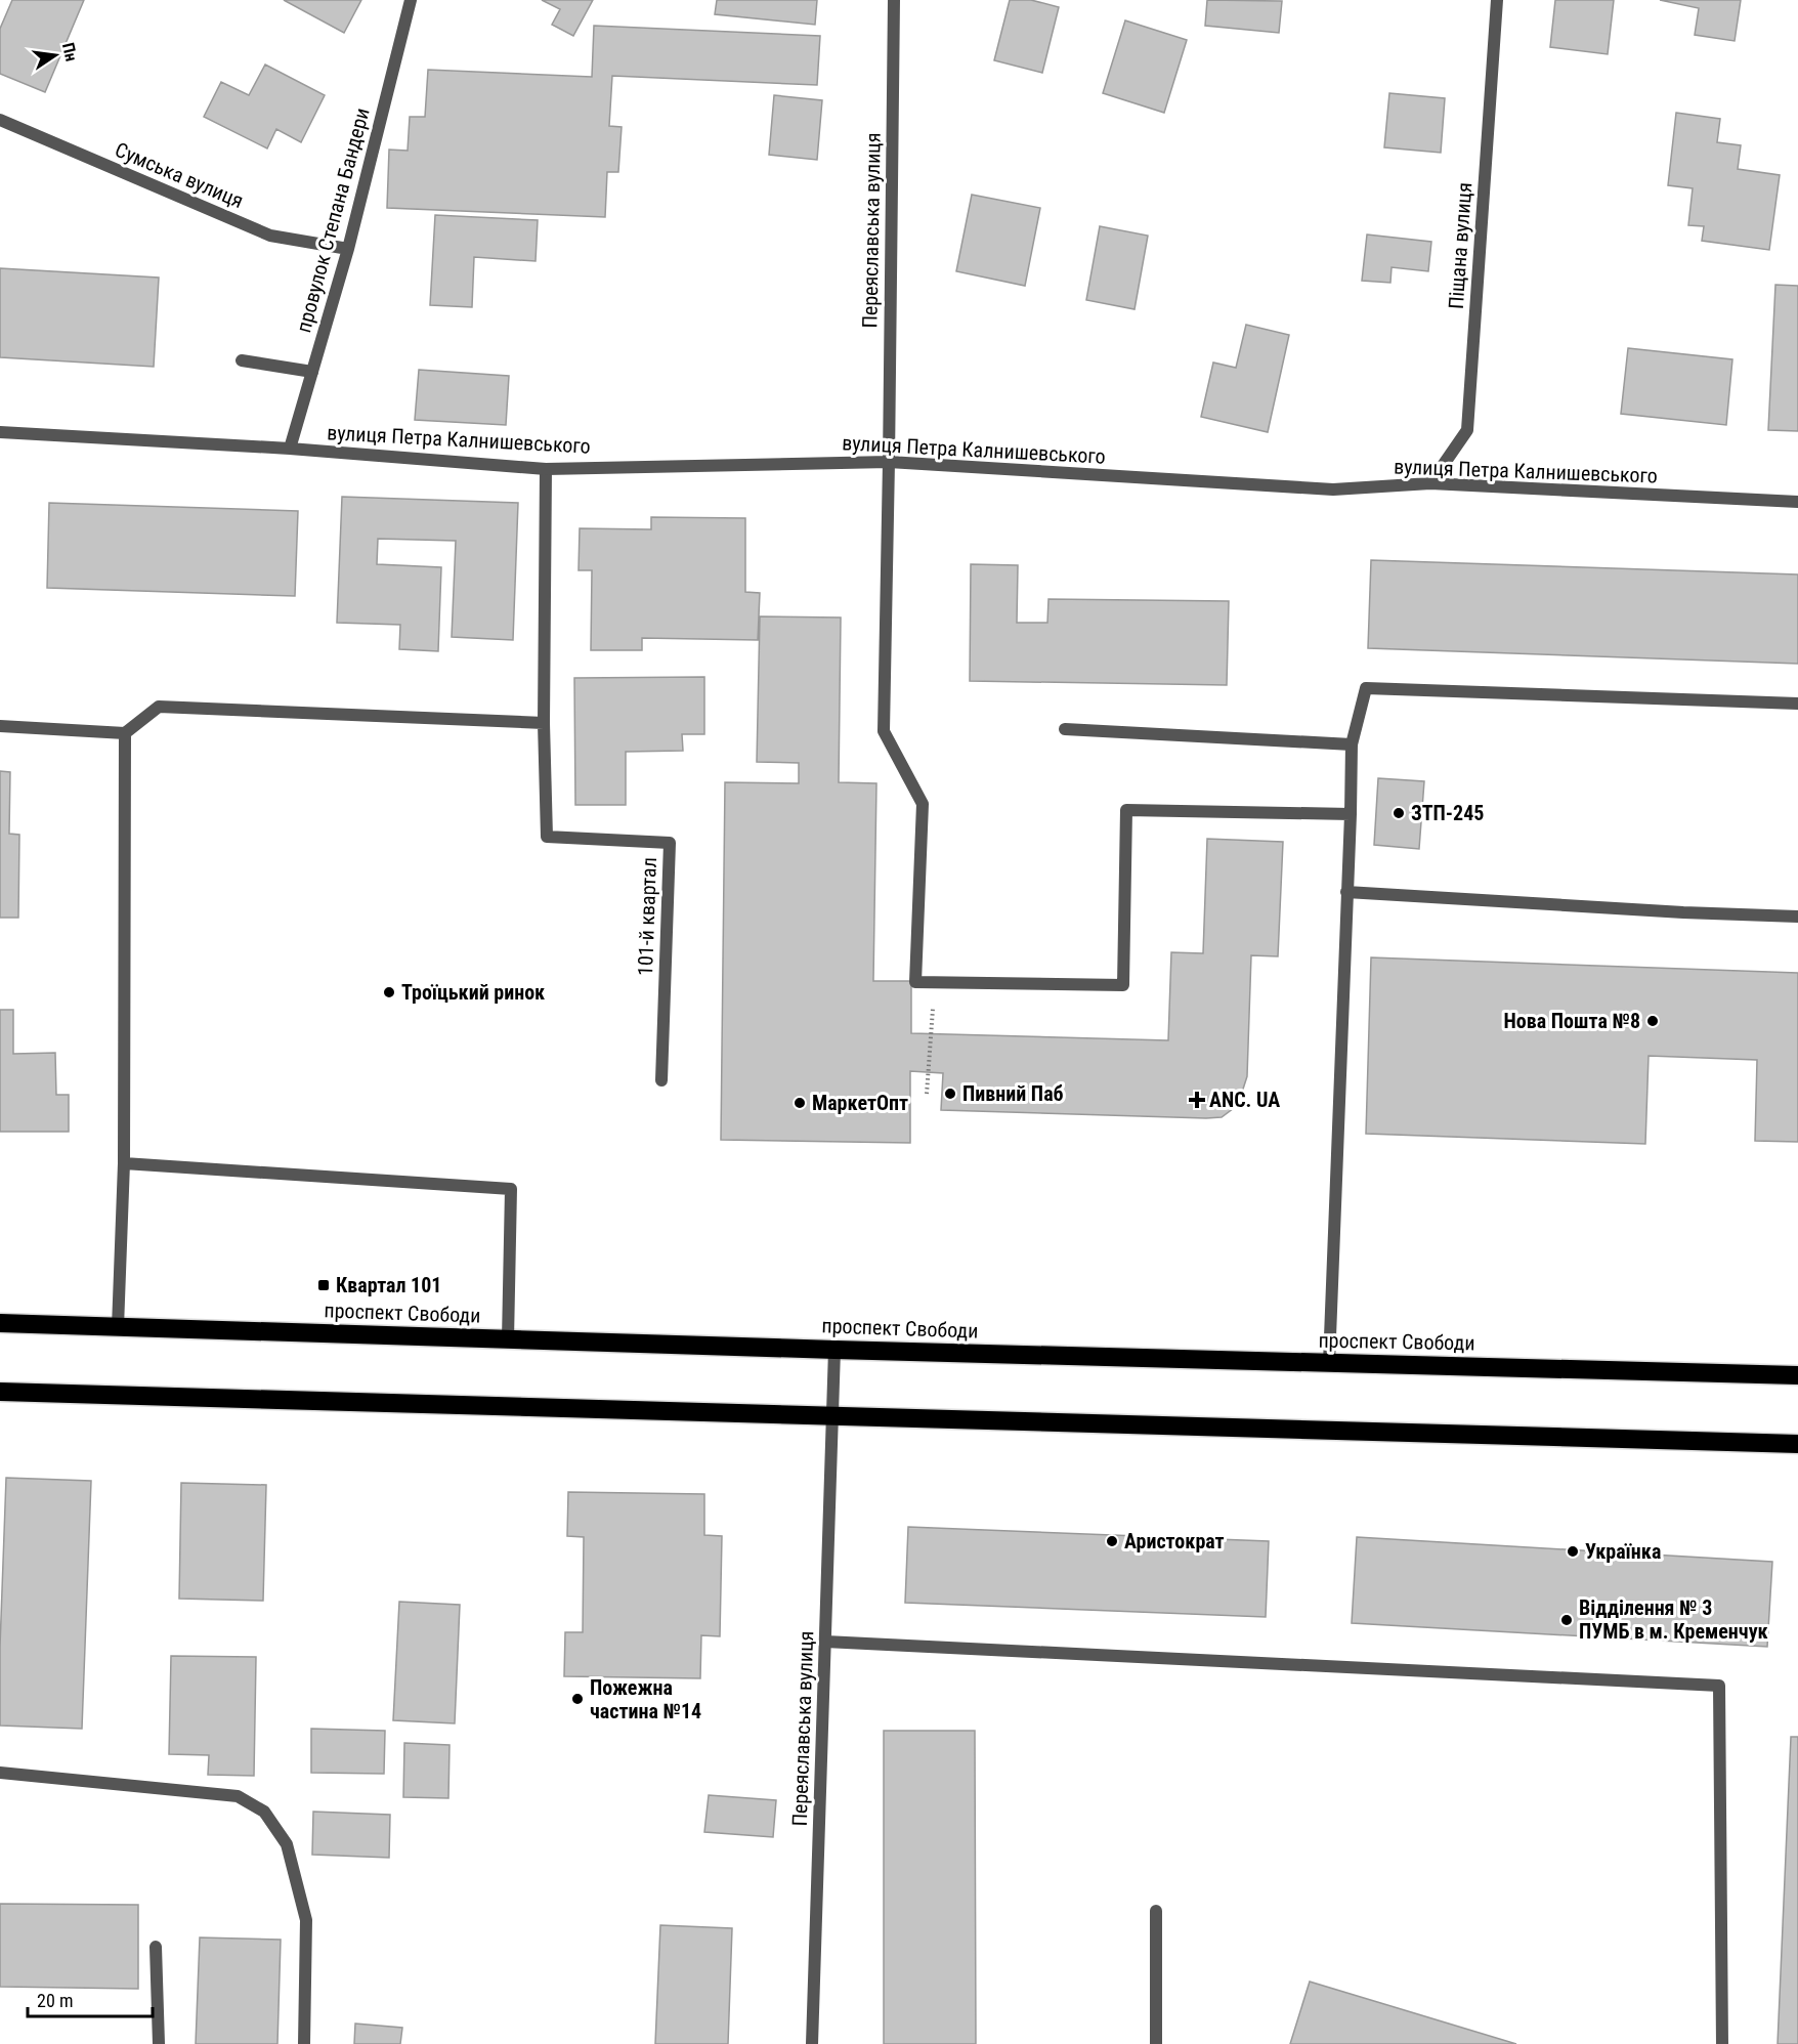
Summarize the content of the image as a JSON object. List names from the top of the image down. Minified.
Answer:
{"streets":{"highway":["проспект Свободи"],"street":["Сумська вулиця","провулок Степана Бандери","Переяславська вулиця","Піщана вулиця","вулиця Петра Калнишевського","101-й квартал"]},"crossings":[["Сумська вулиця","провулок Степана Бандери"],["провулок Степана Бандери","вулиця Петра Калнишевського"],["Переяславська вулиця","вулиця Петра Калнишевського"],["Переяславська вулиця","проспект Свободи"],["Піщана вулиця","вулиця Петра Калнишевського"]],"places":{"other":["ЗТП-245","Троїцький ринок","Нова Пошта №8","Пивний Паб","МаркетОпт","Аристократ","Українка","Відділення № 3 ПУМБ в м. Кременчук","Пожежна частина №14"],"health":["ANC. UA"],"transit":["Квартал 101"]},"scale_bar":"20 m","north":"right"}
